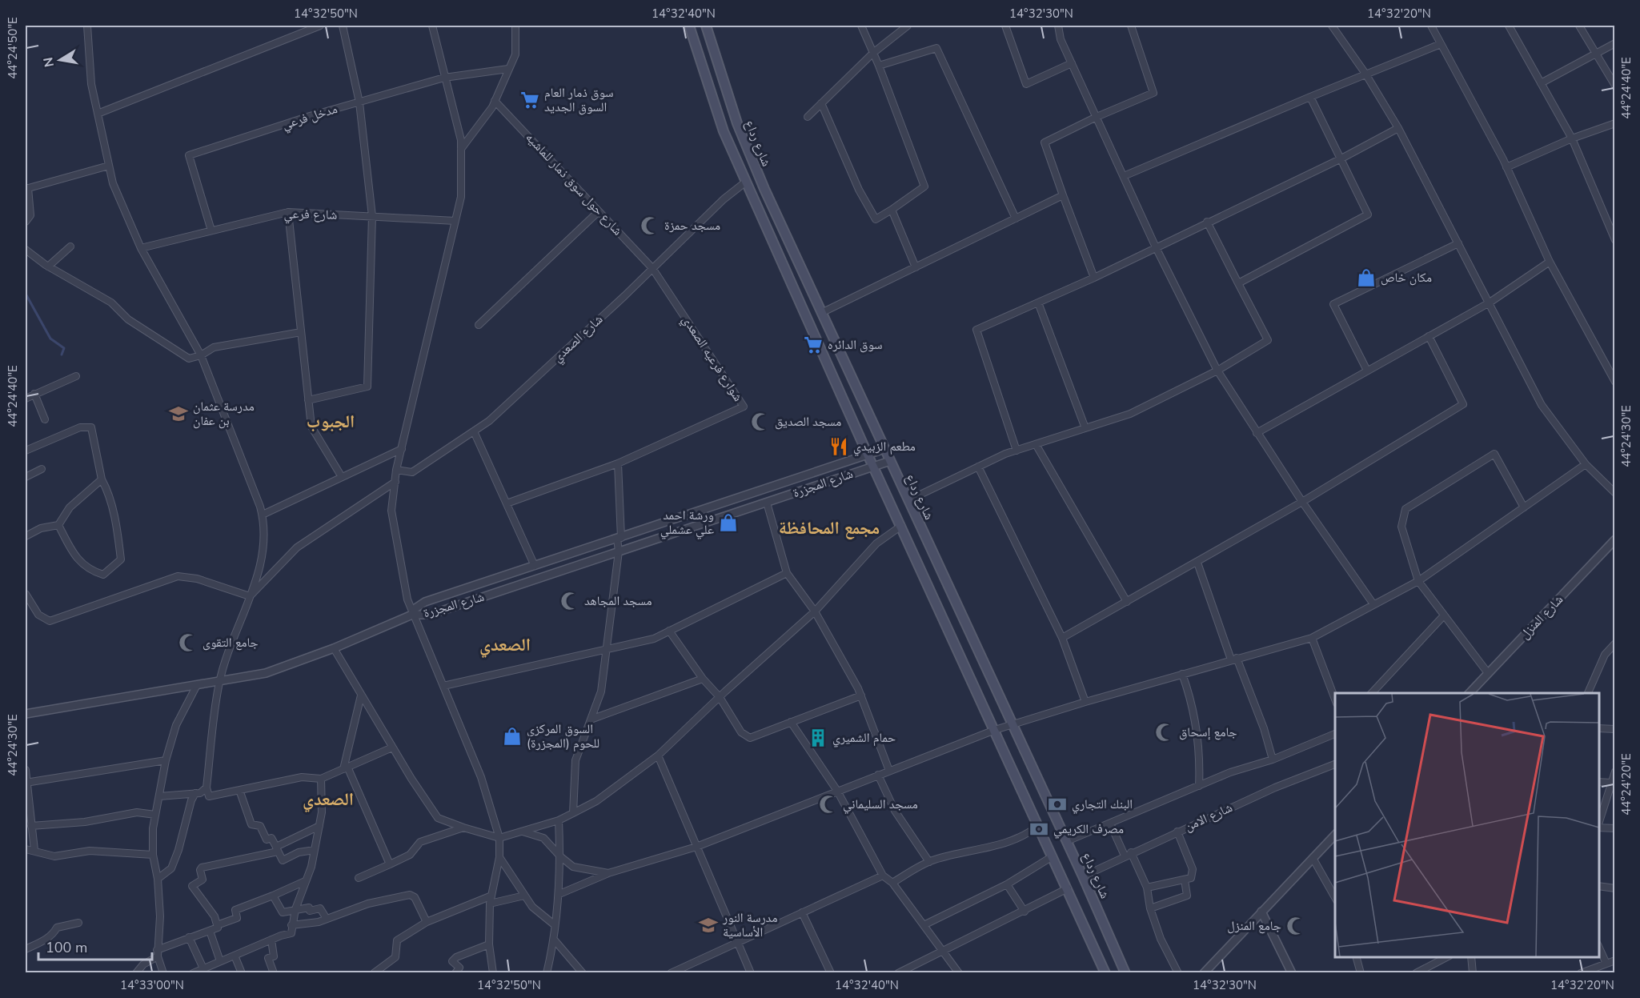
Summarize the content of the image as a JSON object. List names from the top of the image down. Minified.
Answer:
{"streets":{"main road":["شارع رداع"],"street":["مدخل فرعي","شارع حول سوق ذمار للماشيه","شارع فرعي","شارع الصعدي","شوارع فرعيه الصعدي","شارع المجزرة","شارع المنزل","شارع الامن"]},"crossings":[["مدخل فرعي","شارع فرعي"],["شارع رداع","شارع الصعدي"],["شارع رداع","شارع المجزرة"],["شارع رداع","شارع الامن"],["شارع حول سوق ذمار للماشيه","شارع الصعدي"],["شارع حول سوق ذمار للماشيه","شوارع فرعيه الصعدي"],["شارع الصعدي","شوارع فرعيه الصعدي"]],"districts":["الجبوب","مجمع المحافظة","الصعدي","الصعدي"],"places":{"supermarket":["سوق ذمار العام السوق الجديد","سوق الدائره"],"mosque":["مسجد حمزة","مسجد الصديق","مسجد المجاهد","جامع التقوى","جامع إسحاق","مسجد السليماني","جامع المنزل"],"shop":["مكان خاص","ورشة احمد علي عشملي","السوق المركزي للحوم (المجزرة)"],"school or university":["مدرسة عثمان بن عفان","مدرسة النور الأساسية"],"restaurant":["مطعم الزبيدي"],"building":["حمام الشميري"],"bank":["البنك التجاري","مصرف الكريمي"]},"scale_bar":"100 m","north":"left","coordinates":["14°32'50\"N","14°32'40\"N","14°32'30\"N","14°32'20\"N","44°24'50\"E","44°24'40\"E","44°24'30\"E","44°24'20\"E","14°33'00\"N"]}
